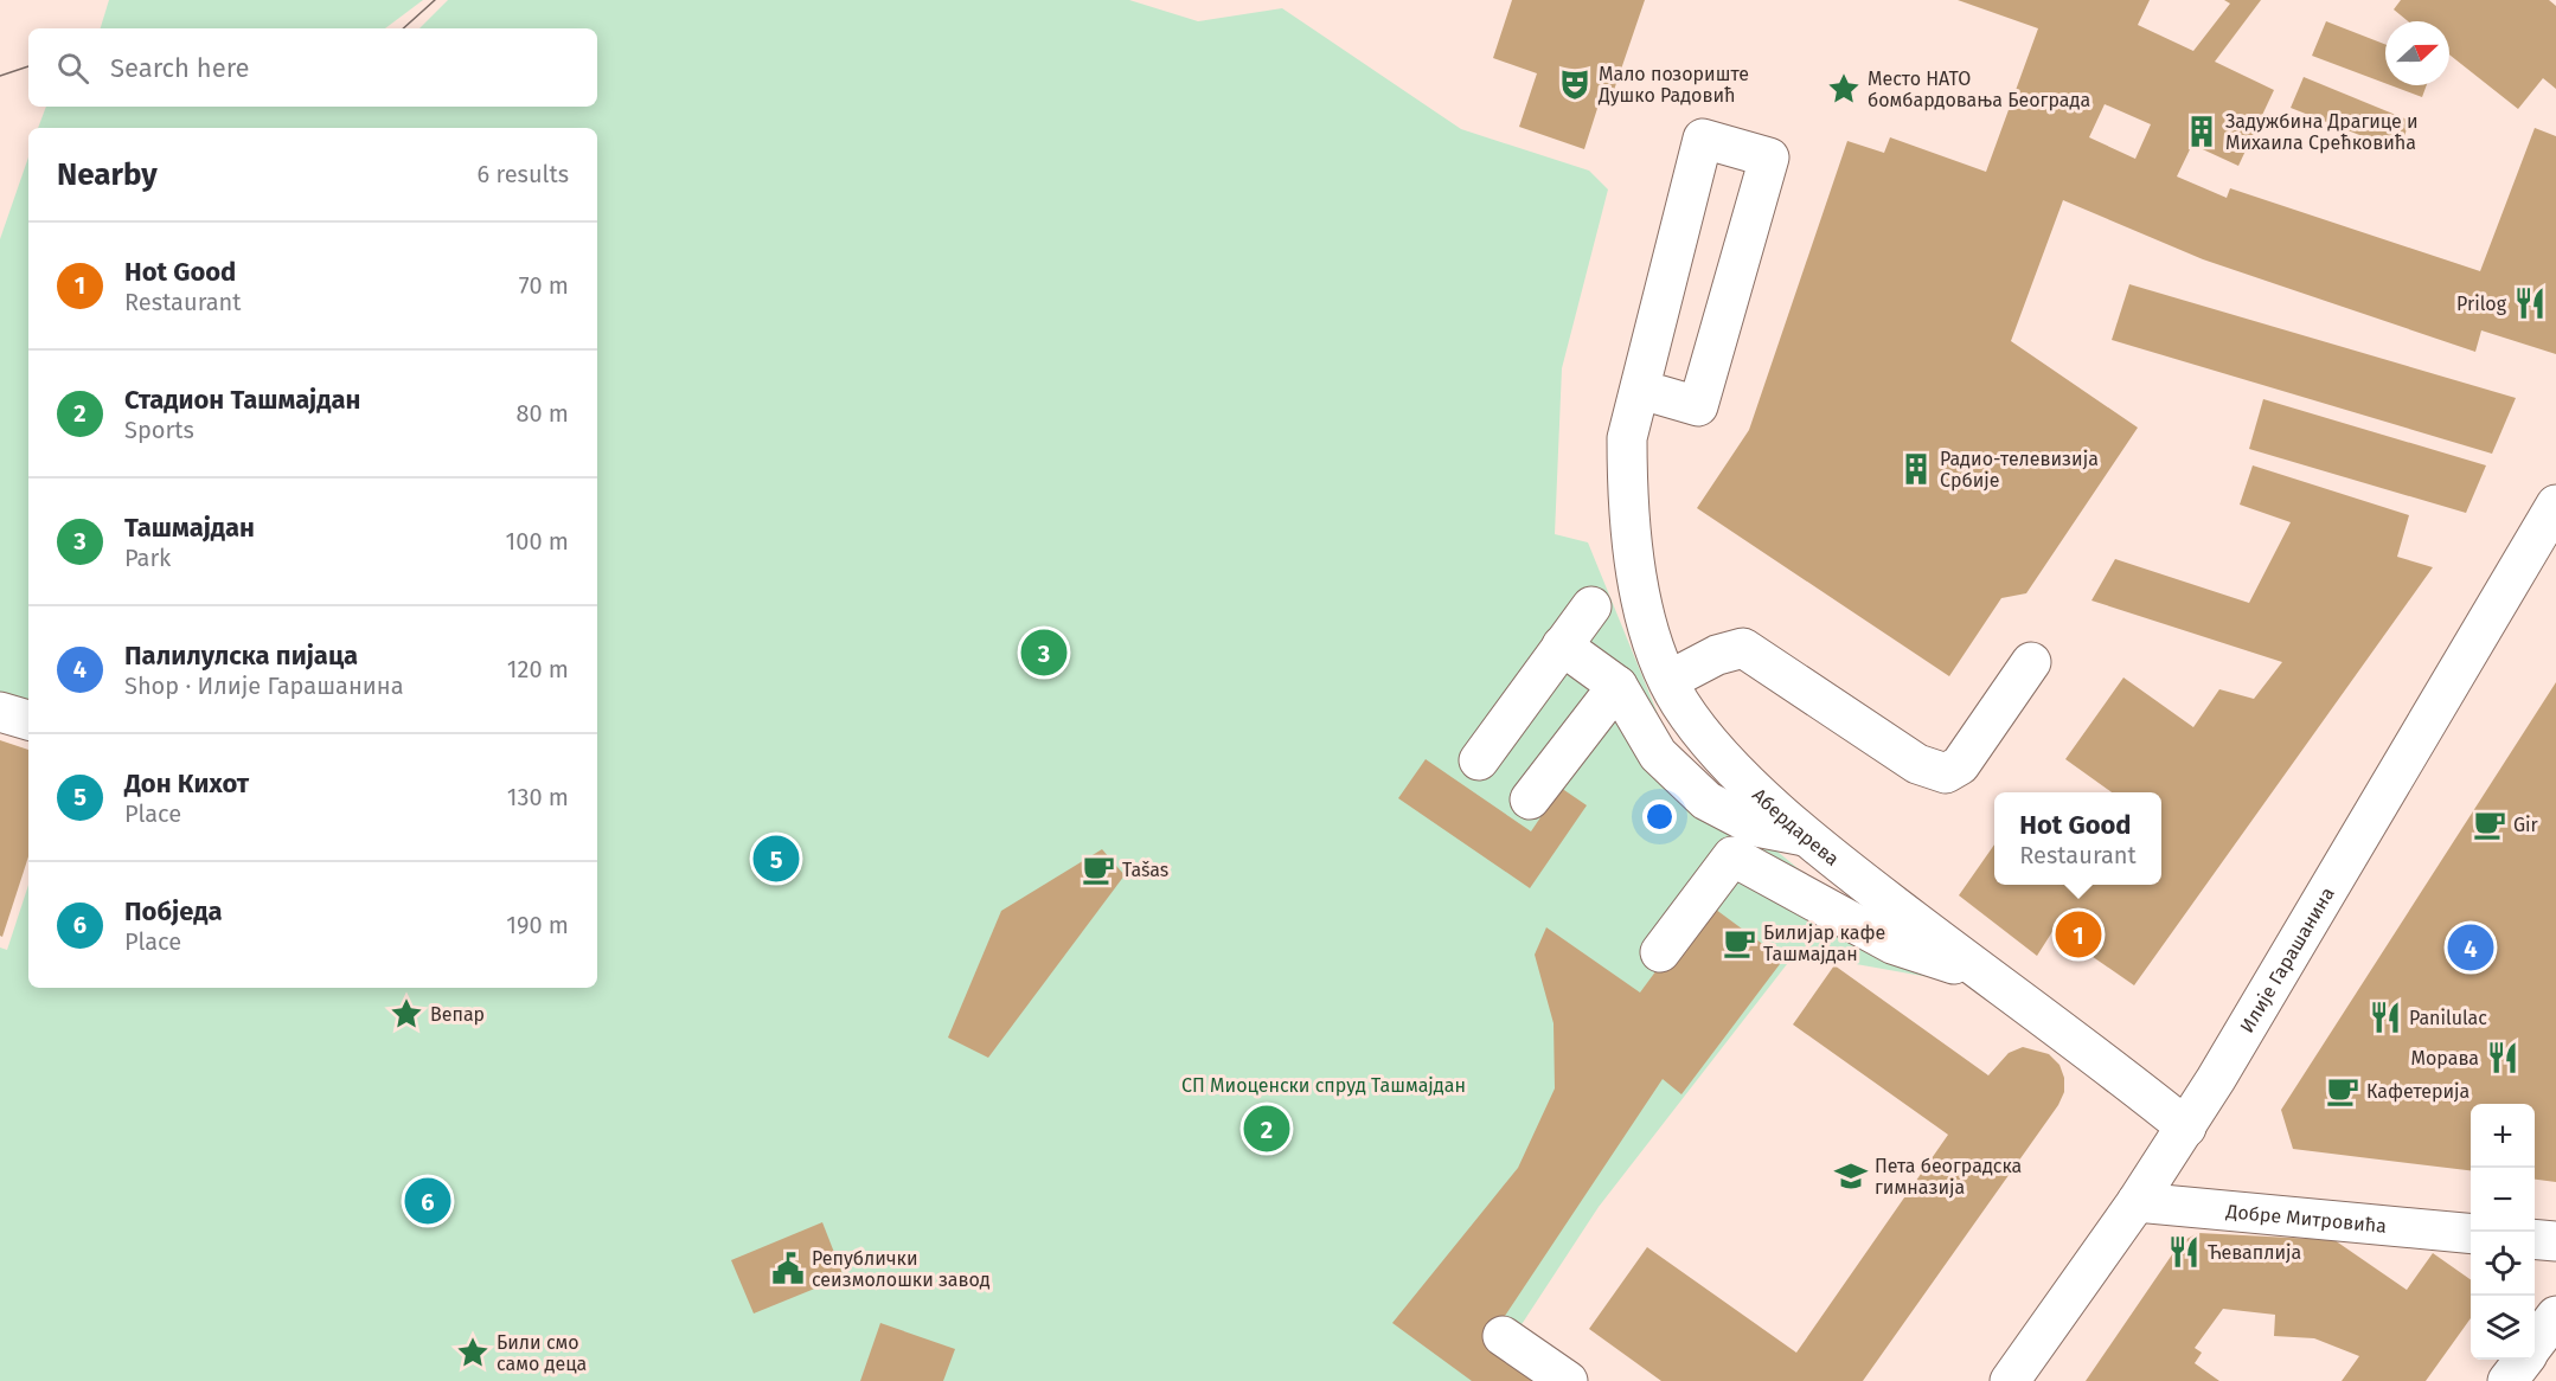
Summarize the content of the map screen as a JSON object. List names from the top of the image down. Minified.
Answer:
{"streets":{"street":["Абердарева","Илије Гарашанина","Добре Митровића"]},"crossings":[["Абердарева","Илије Гарашанина"],["Илије Гарашанина","Добре Митровића"]],"parks":["СП Миоценски спруд Ташмајдан"],"places":{"theatre":["Мало позориште Душко Радовић"],"place":["Место НАТО бомбардовања Београда","Вепар","Били смо само деца"],"building":["Задужбина Драгице и Михаила Срећковића","Радио-телевизија Србије"],"restaurant":["Prilog","Panilulac","Морава","Ћеваплија"],"cafe":["Gir","Tašas","Билијар кафе Ташмајдан","Кафетерија"],"school or university":["Пета београдска гимназија"],"public building":["Републички сеизмолошки завод"]},"north":"right","page":{"search":"Search here","heading":["Nearby","6 results"],"list":[{"mark":"1","name":"Hot Good","note":"Restaurant","value":"70 m"},{"mark":"2","name":"Стадион Ташмајдан","note":"Sports","value":"80 m"},{"mark":"3","name":"Ташмајдан","note":"Park","value":"100 m"},{"mark":"4","name":"Палилулска пијаца","note":"Shop · Илије Гарашанина","value":"120 m"},{"mark":"5","name":"Дон Кихот","note":"Place","value":"130 m"},{"mark":"6","name":"Побједа","note":"Place","value":"190 m"}],"pins":["3","5","1","4","2","6"],"popup":["Hot Good","Restaurant"],"map_buttons":["+","−"]}}
